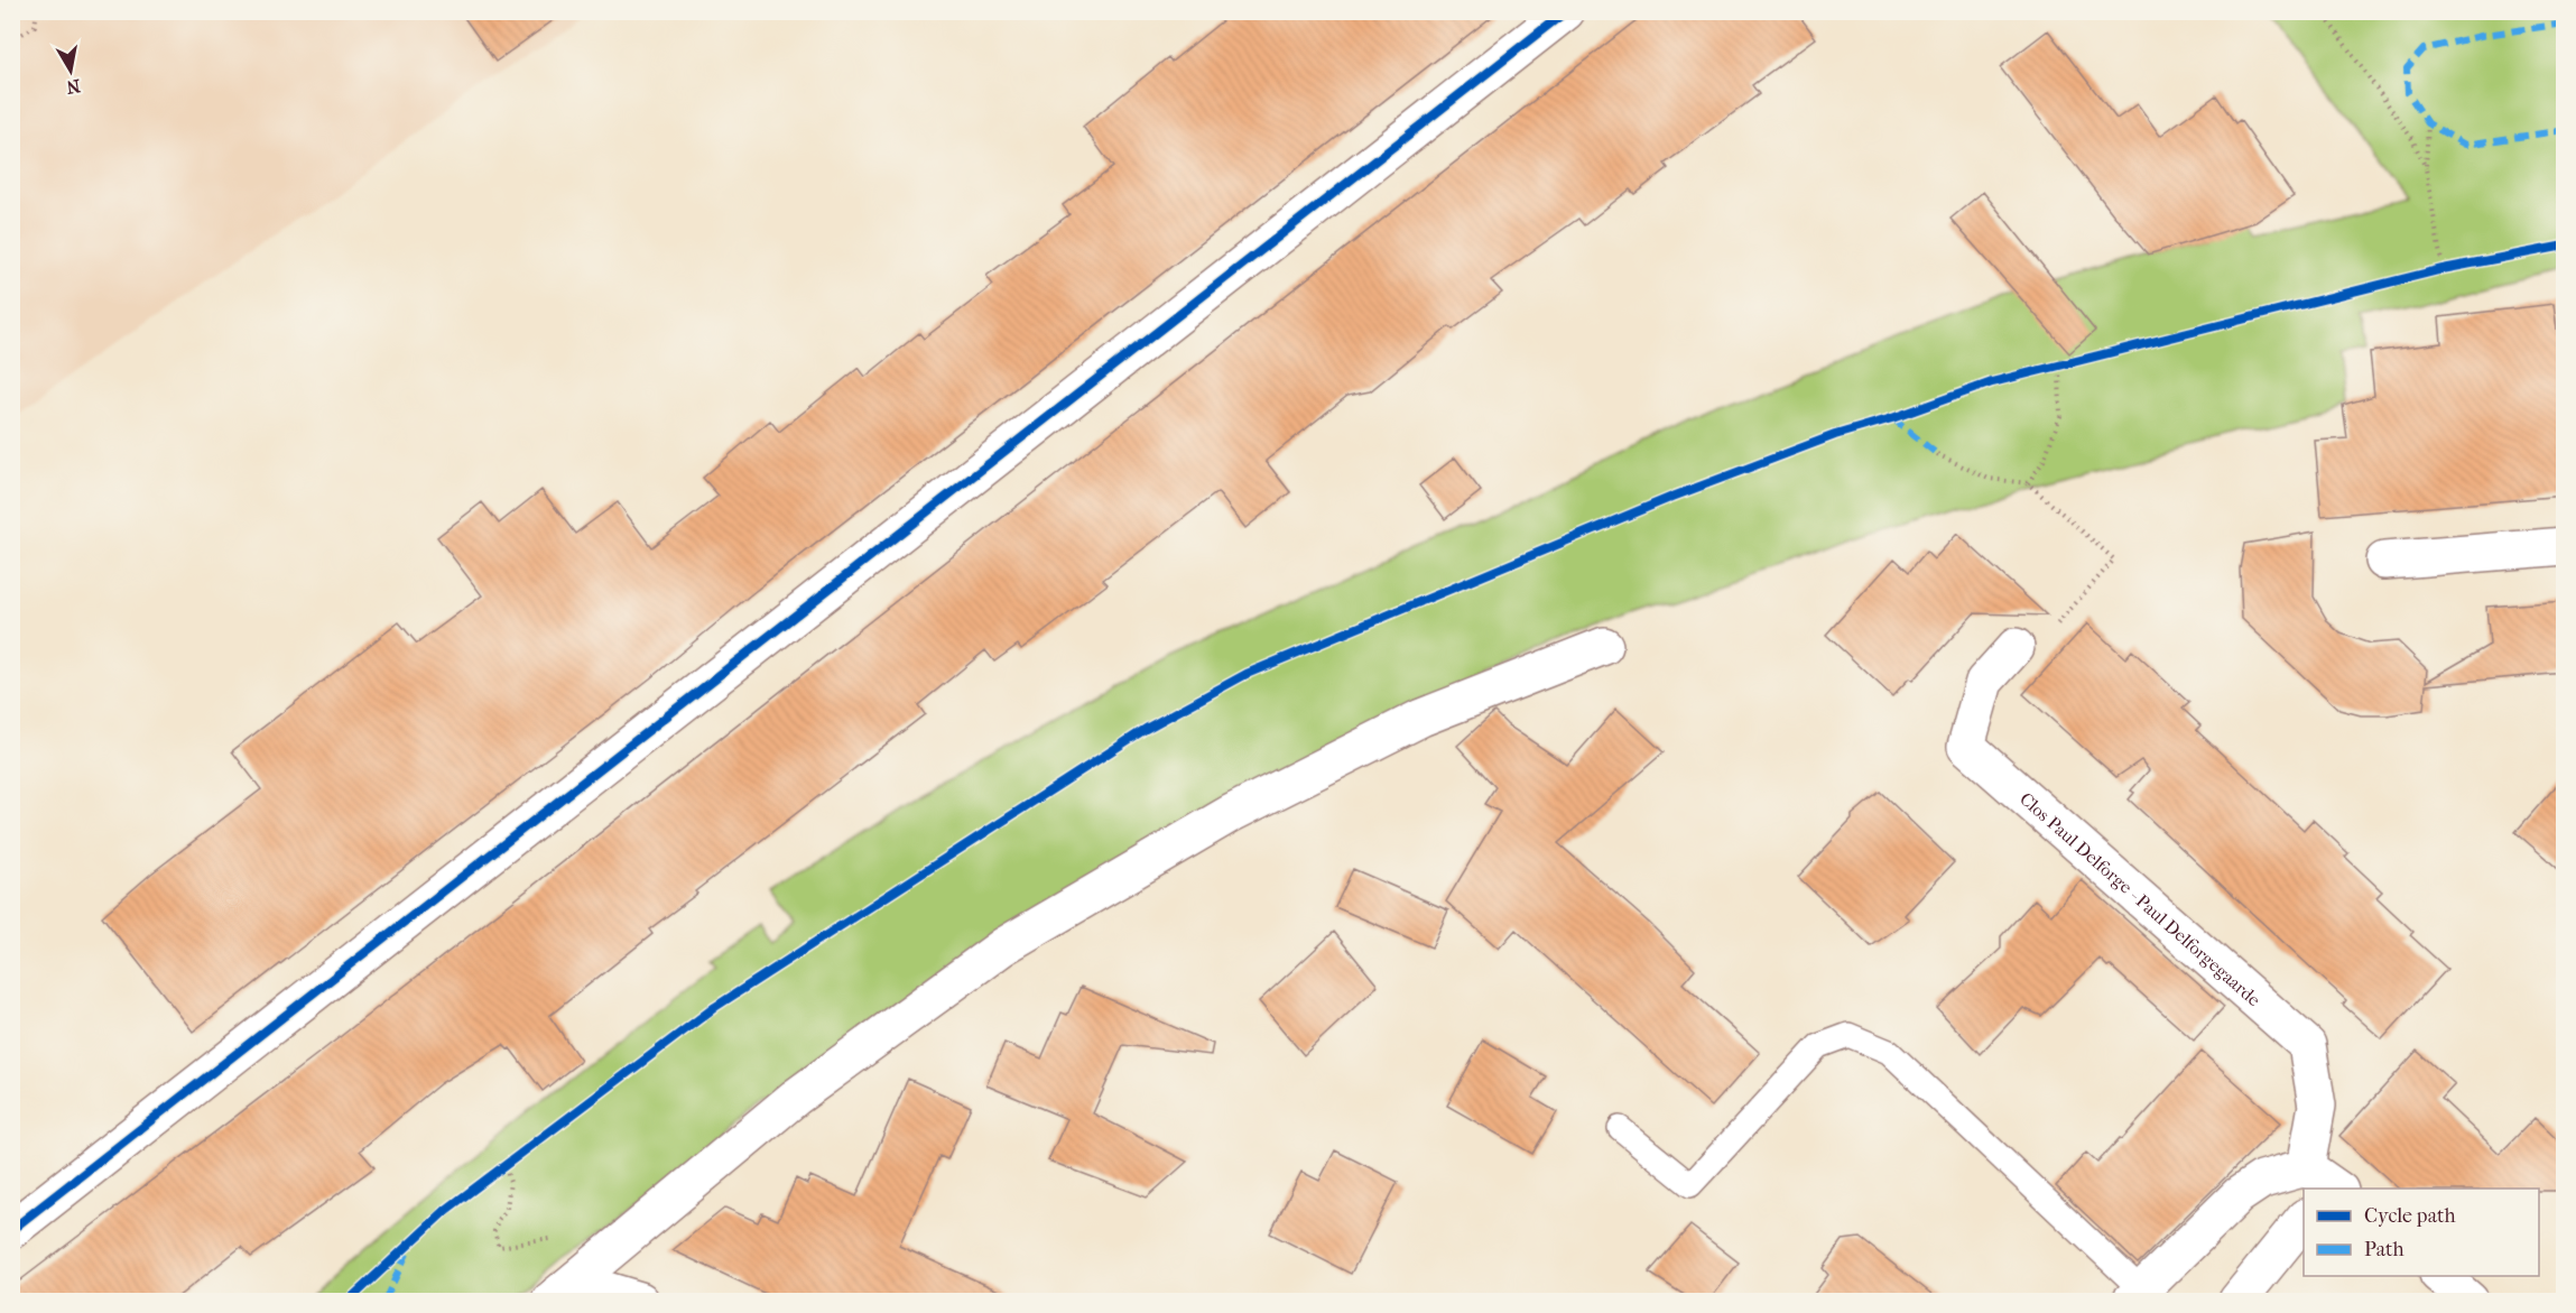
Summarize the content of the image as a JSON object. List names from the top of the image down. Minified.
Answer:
{"streets":{"street":["Clos Paul Delforge - Paul Delforgegaarde"]},"legend":["Cycle path","Path"],"north":"bottom"}
